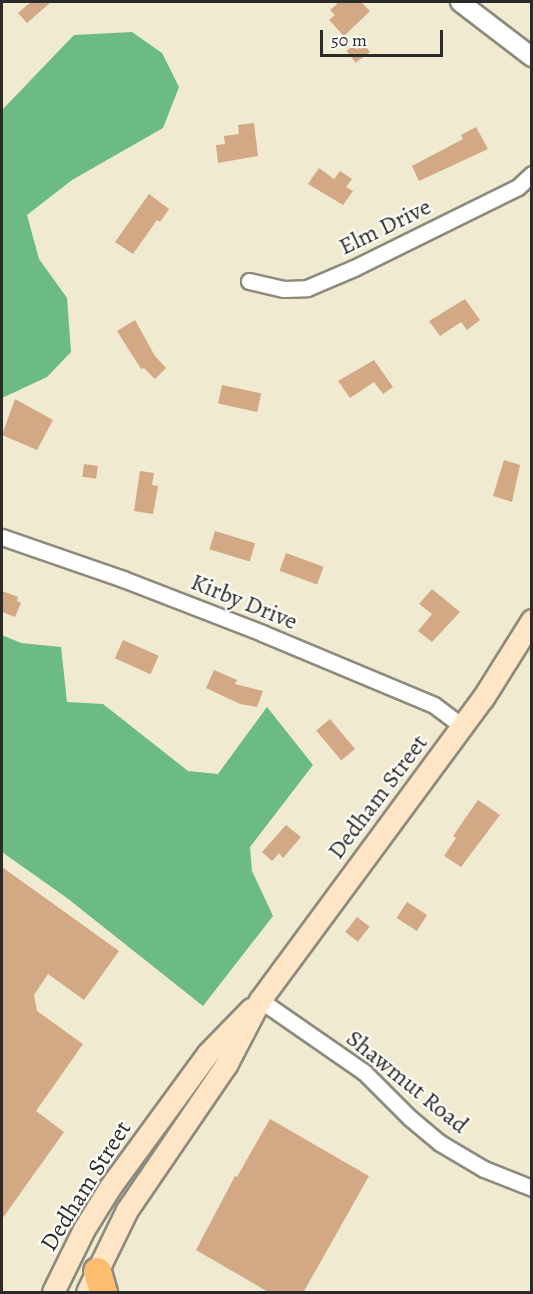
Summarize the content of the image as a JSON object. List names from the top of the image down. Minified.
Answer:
{"streets":{"main road":["Dedham Street"],"street":["Elm Drive","Kirby Drive","Shawmut Road"]},"crossings":[["Kirby Drive","Dedham Street"],["Dedham Street","Shawmut Road"]],"scale_bar":"50 m"}
